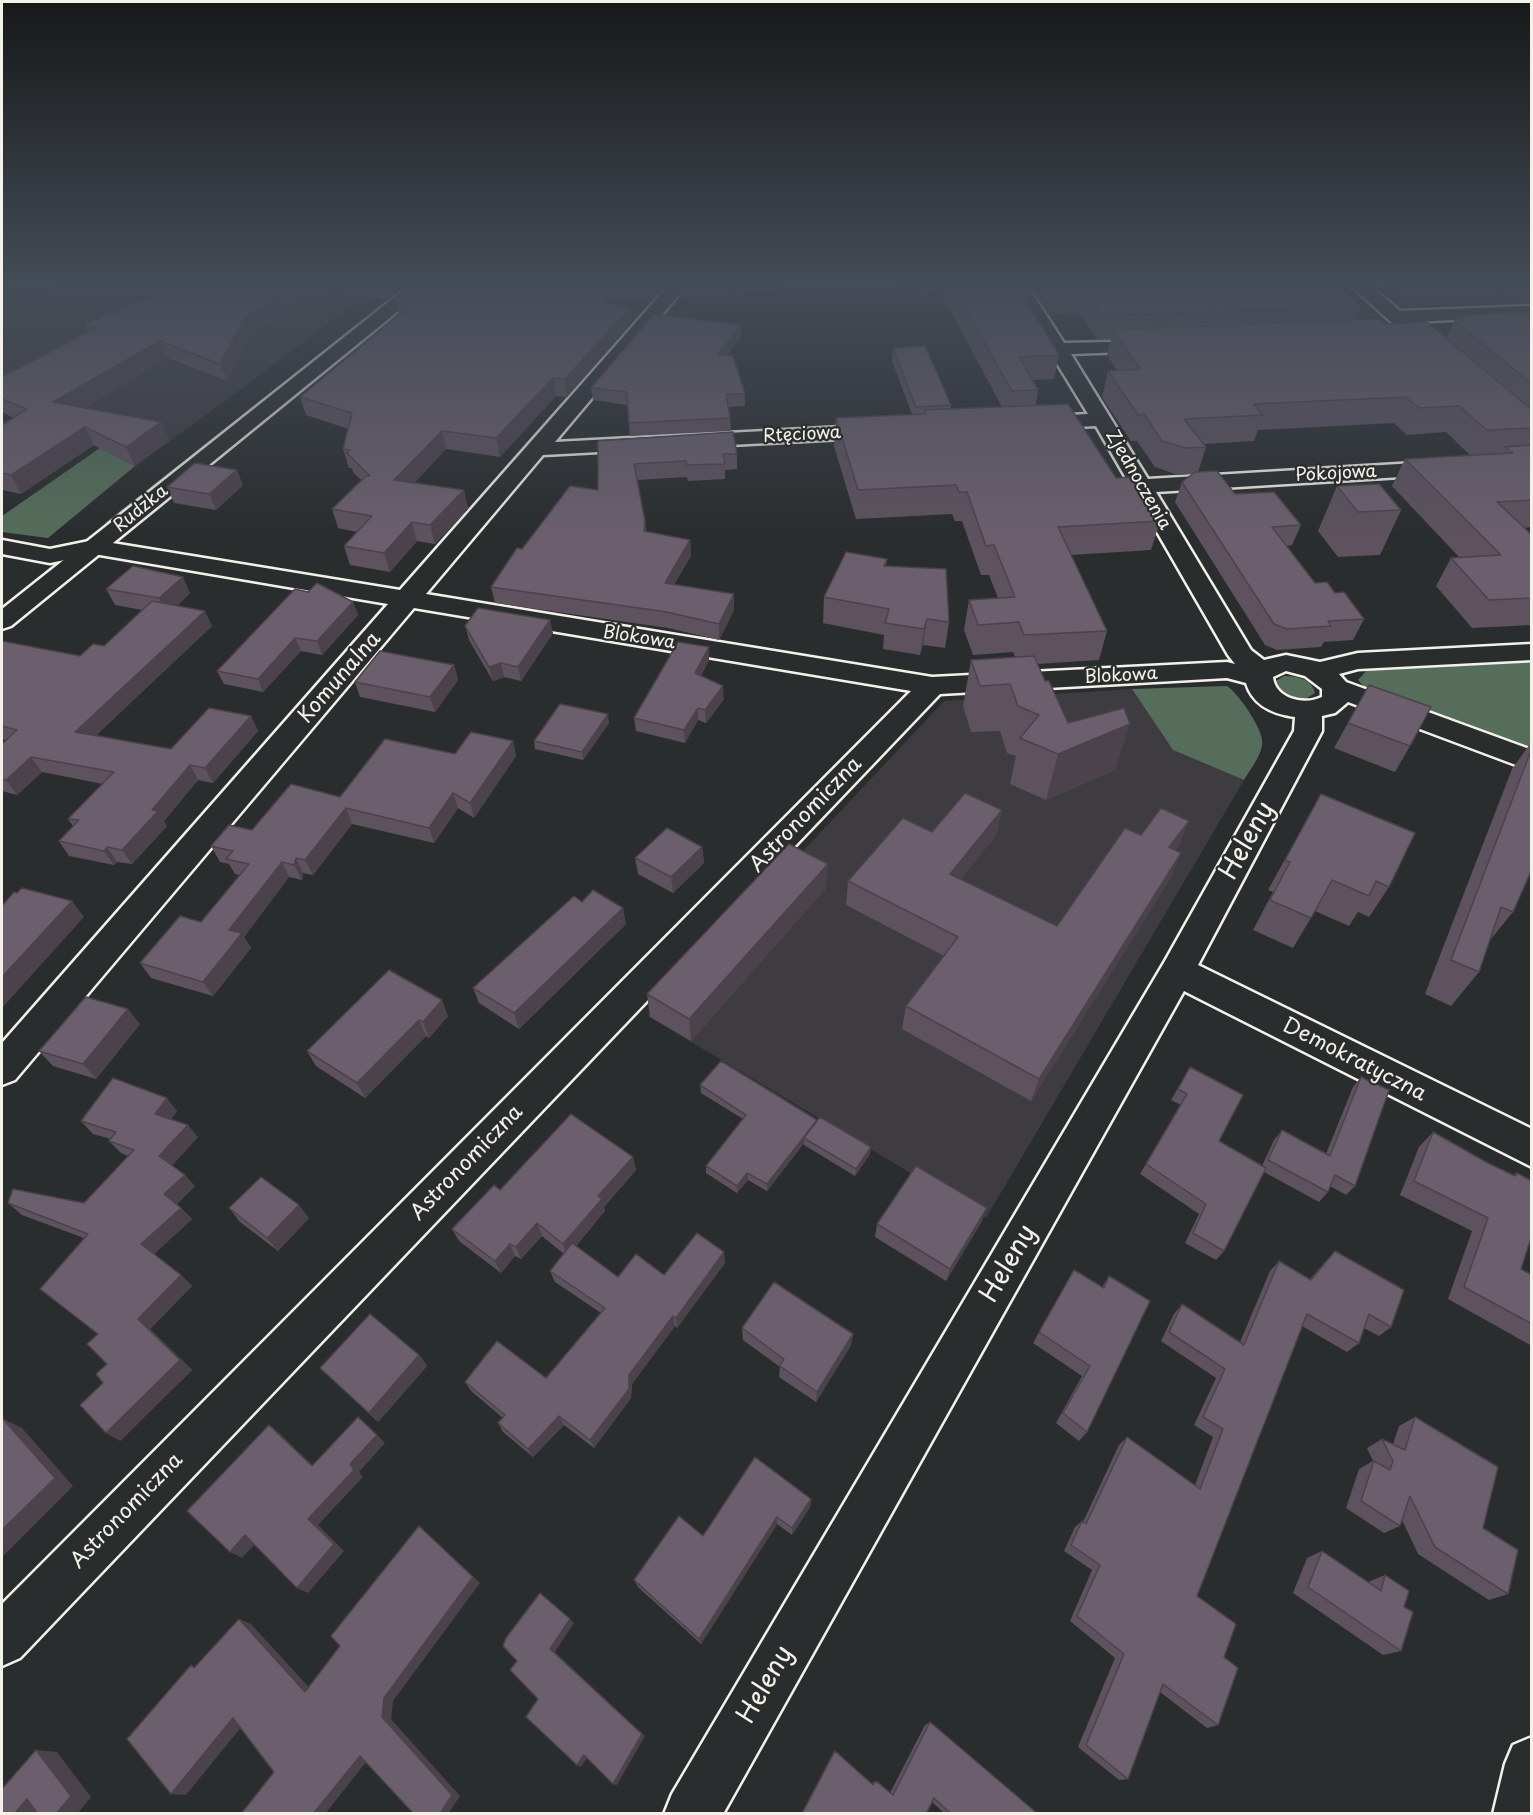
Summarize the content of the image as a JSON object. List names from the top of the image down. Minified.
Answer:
{"streets":{"street":["Rtęciowa","Pokojowa","Zjednoczenia","Rudzka","Blokowa","Komunalna","Astronomiczna","Heleny","Demokratyczna"]},"crossings":[["Rtęciowa","Komunalna"],["Pokojowa","Zjednoczenia"],["Zjednoczenia","Blokowa"],["Zjednoczenia","Heleny"],["Rudzka","Blokowa"],["Blokowa","Komunalna"],["Blokowa","Astronomiczna"],["Heleny","Demokratyczna"]]}
